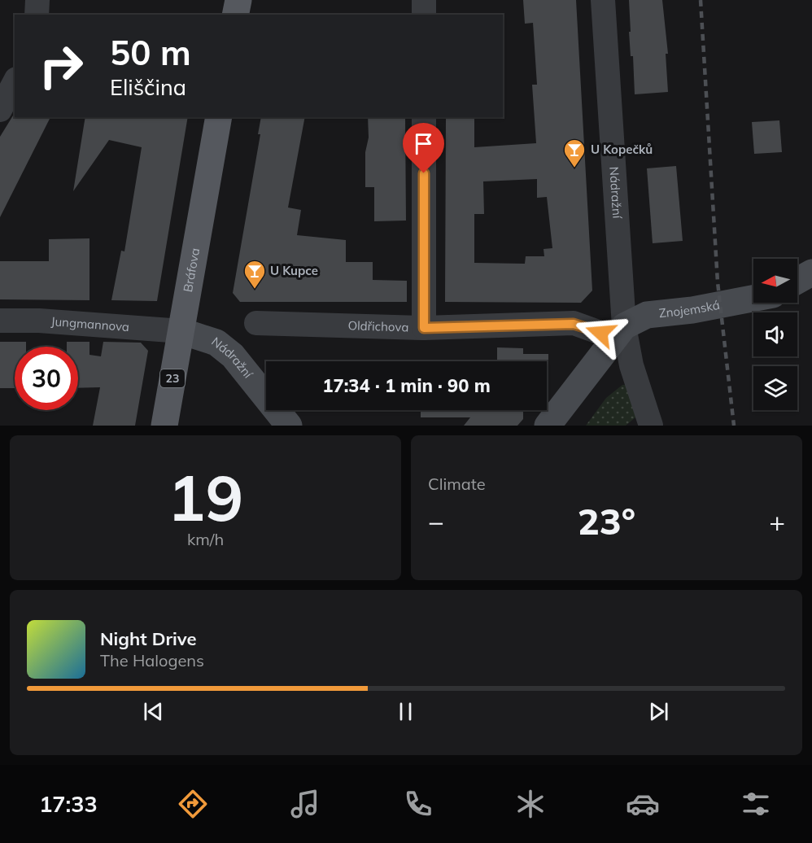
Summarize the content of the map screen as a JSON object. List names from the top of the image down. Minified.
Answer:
{"streets":{"main road":["Bráfova","23"],"street":["Nádražní","Znojemská","Jungmannova","Oldřichova"]},"crossings":[["Nádražní","Bráfova"],["Nádražní","Znojemská"],["Nádražní","Jungmannova"],["Nádražní","Oldřichova"],["Bráfova","Jungmannova"],["Znojemská","Oldřichova"]],"places":{"bar":["U Kopečků","U Kupce"]},"north":"left","page":{"turn":["50 m","Eliščina"],"limit":"30","trip":"17:34 · 1 min · 90 m","tile":[["19","km/h"],"Climate"],"heat":["−","23°","+"],"song":["Night Drive","The Halogens"],"tabs":"17:33"}}
